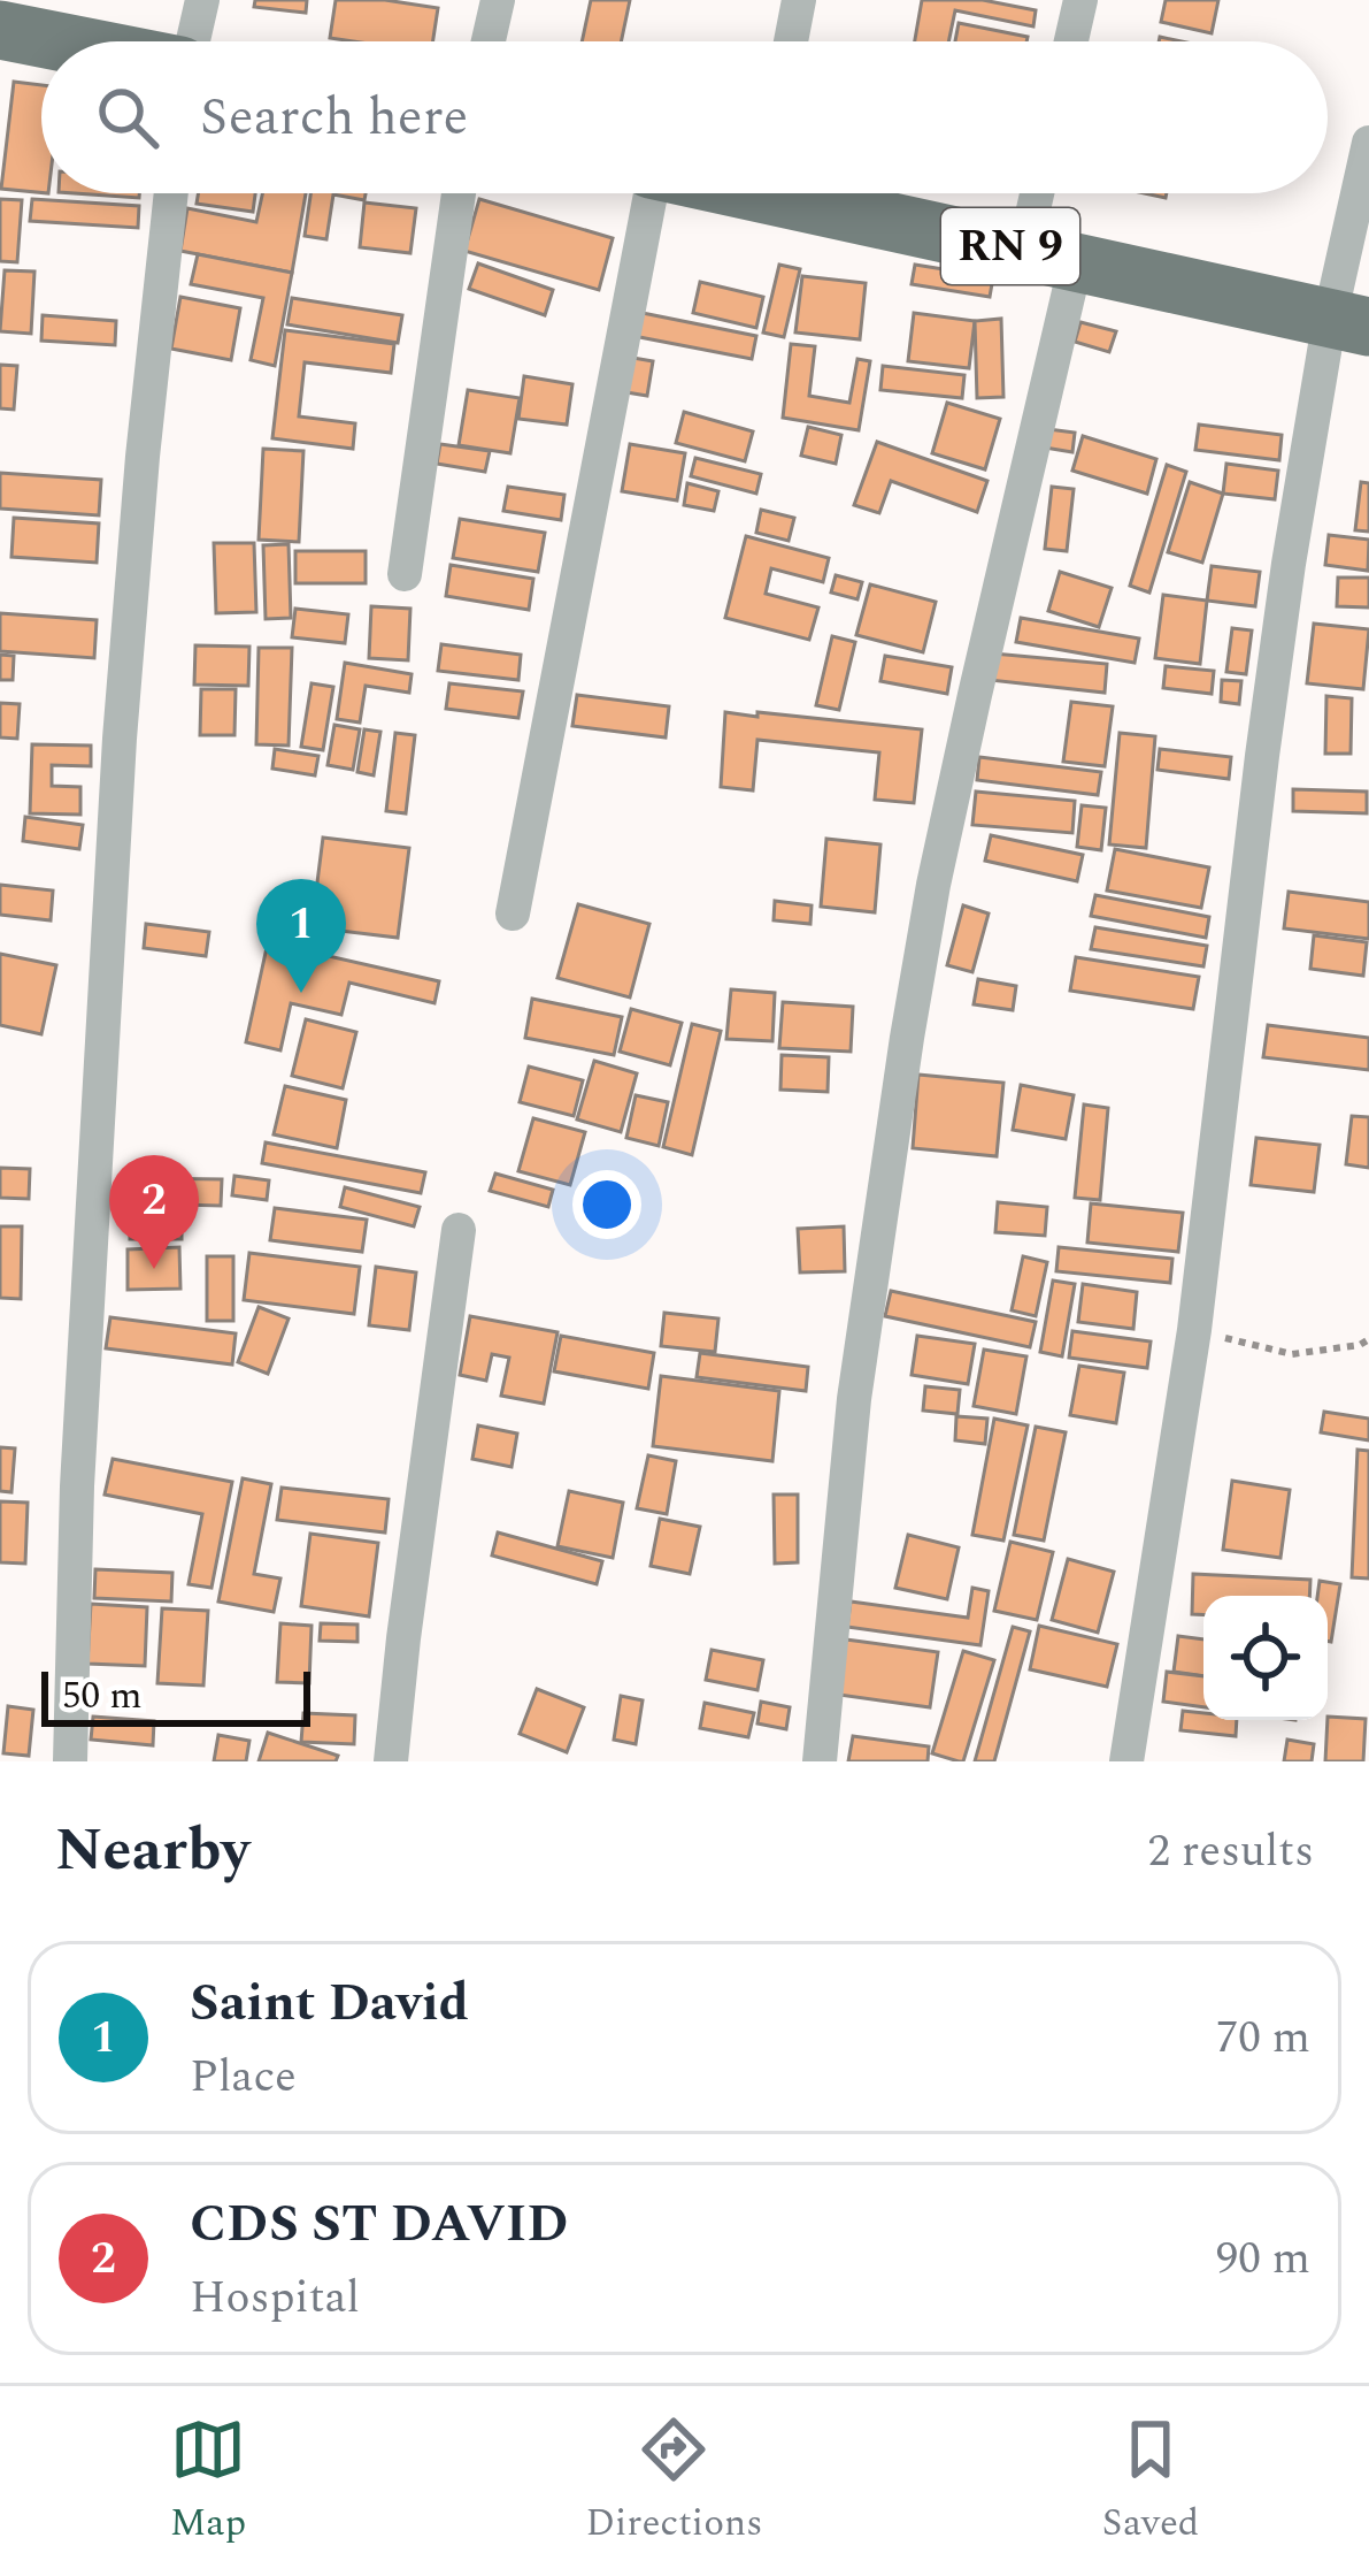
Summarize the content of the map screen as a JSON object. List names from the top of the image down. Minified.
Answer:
{"streets":{"main road":["RN 9"]},"scale_bar":"50 m","page":{"search":"Search here","pins":["1","2"],"scale":"50 m","heading":["Nearby","2 results"],"list":[{"mark":"1","name":"Saint David","note":"Place","value":"70 m"},{"mark":"2","name":"CDS ST DAVID","note":"Hospital","value":"90 m"}],"nav":["Map","Directions","Saved"]}}
